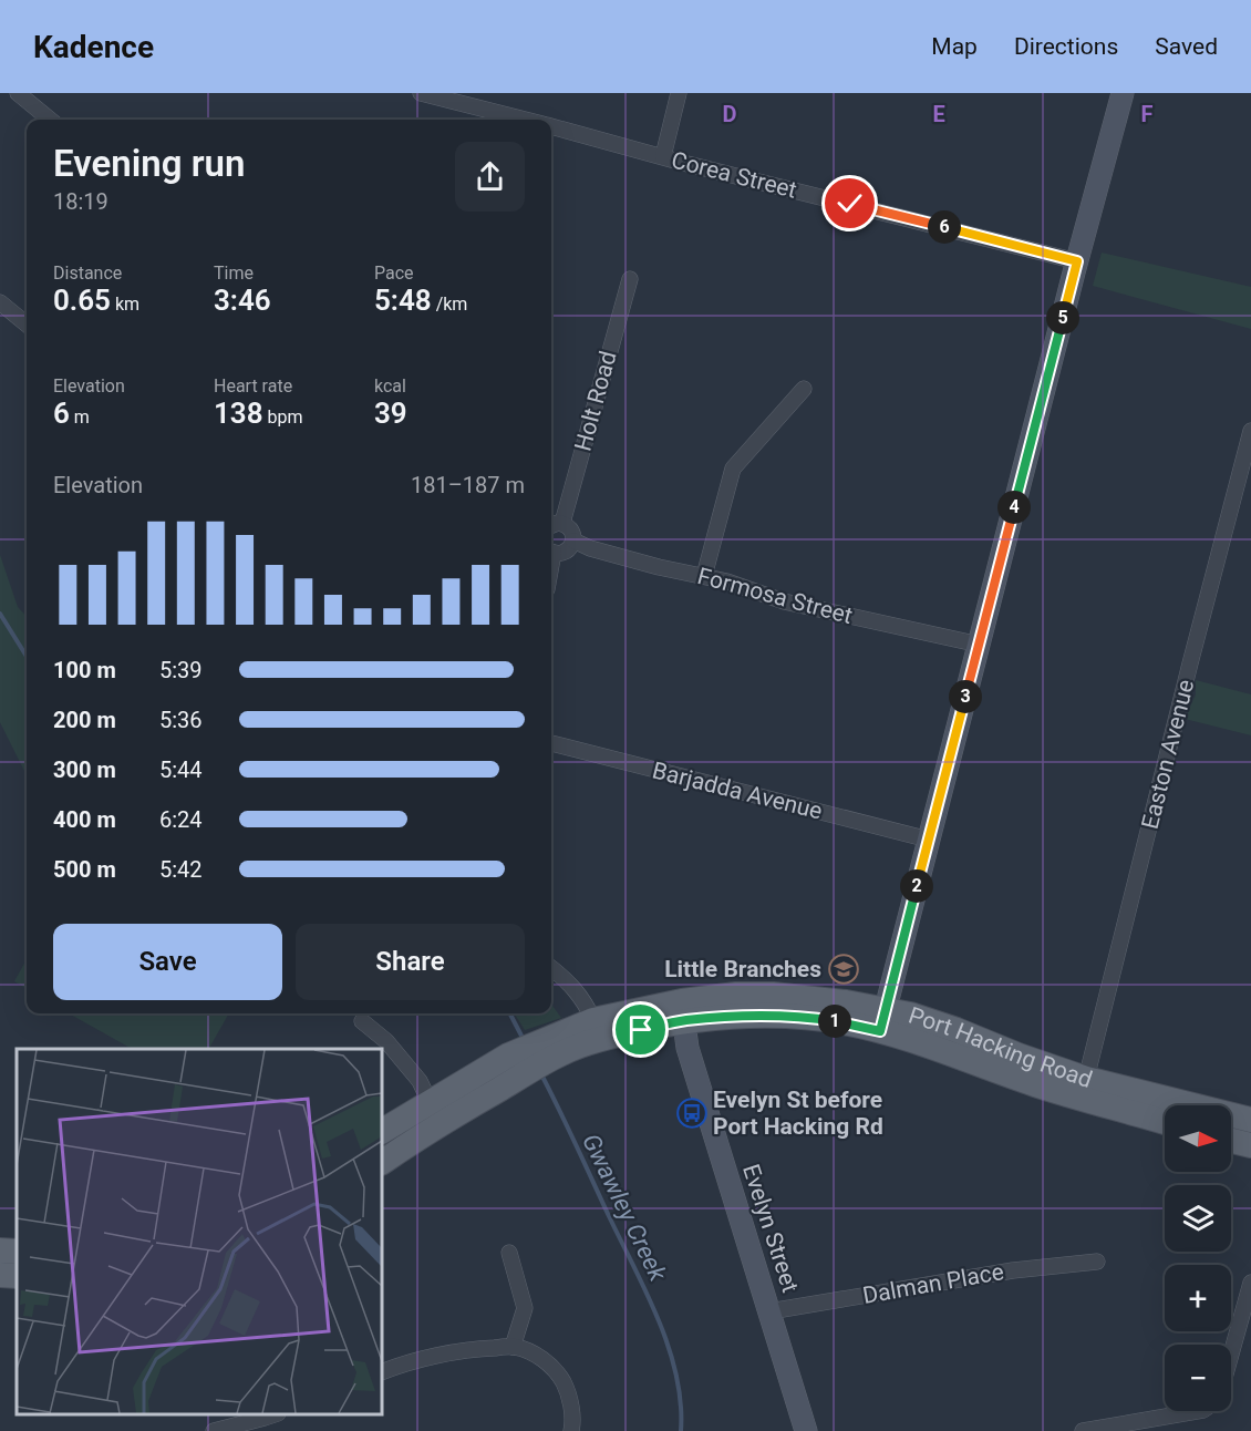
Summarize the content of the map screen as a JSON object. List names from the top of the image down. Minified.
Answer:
{"streets":{"main road":["Port Hacking Road"],"street":["Corea Street","Holt Road","Formosa Street","Easton Avenue","Barjadda Avenue","Evelyn Street","Dalman Place"]},"crossings":[["Easton Avenue","Port Hacking Road"],["Port Hacking Road","Evelyn Street"],["Evelyn Street","Dalman Place"]],"water":["Gwawley Creek"],"places":{"school or university":["Little Branches"],"bus stop":["Evelyn St before Port Hacking Rd"]},"north":"right","page":{"header":"Kadence","nav":["Map","Directions","Saved"],"heading":["Evening run","18:19"],"pins":["6","5","4","3","2","1"],"stats":[["Distance","0.65 km"],["Time","3:46"],["Pace","5:48 /km"],["Elevation","6 m"],["Heart rate","138 bpm"],["kcal","39"]],"chart":["Elevation","181–187 m"],"list":[{"name":"100 m","note":"5:39"},{"name":"200 m","note":"5:36"},{"name":"300 m","note":"5:44"},{"name":"400 m","note":"6:24"},{"name":"500 m","note":"5:42"}],"buttons":["Save","Share"],"map_buttons":["+","−"]},"grid":{"columns":["D","E","F"]}}
